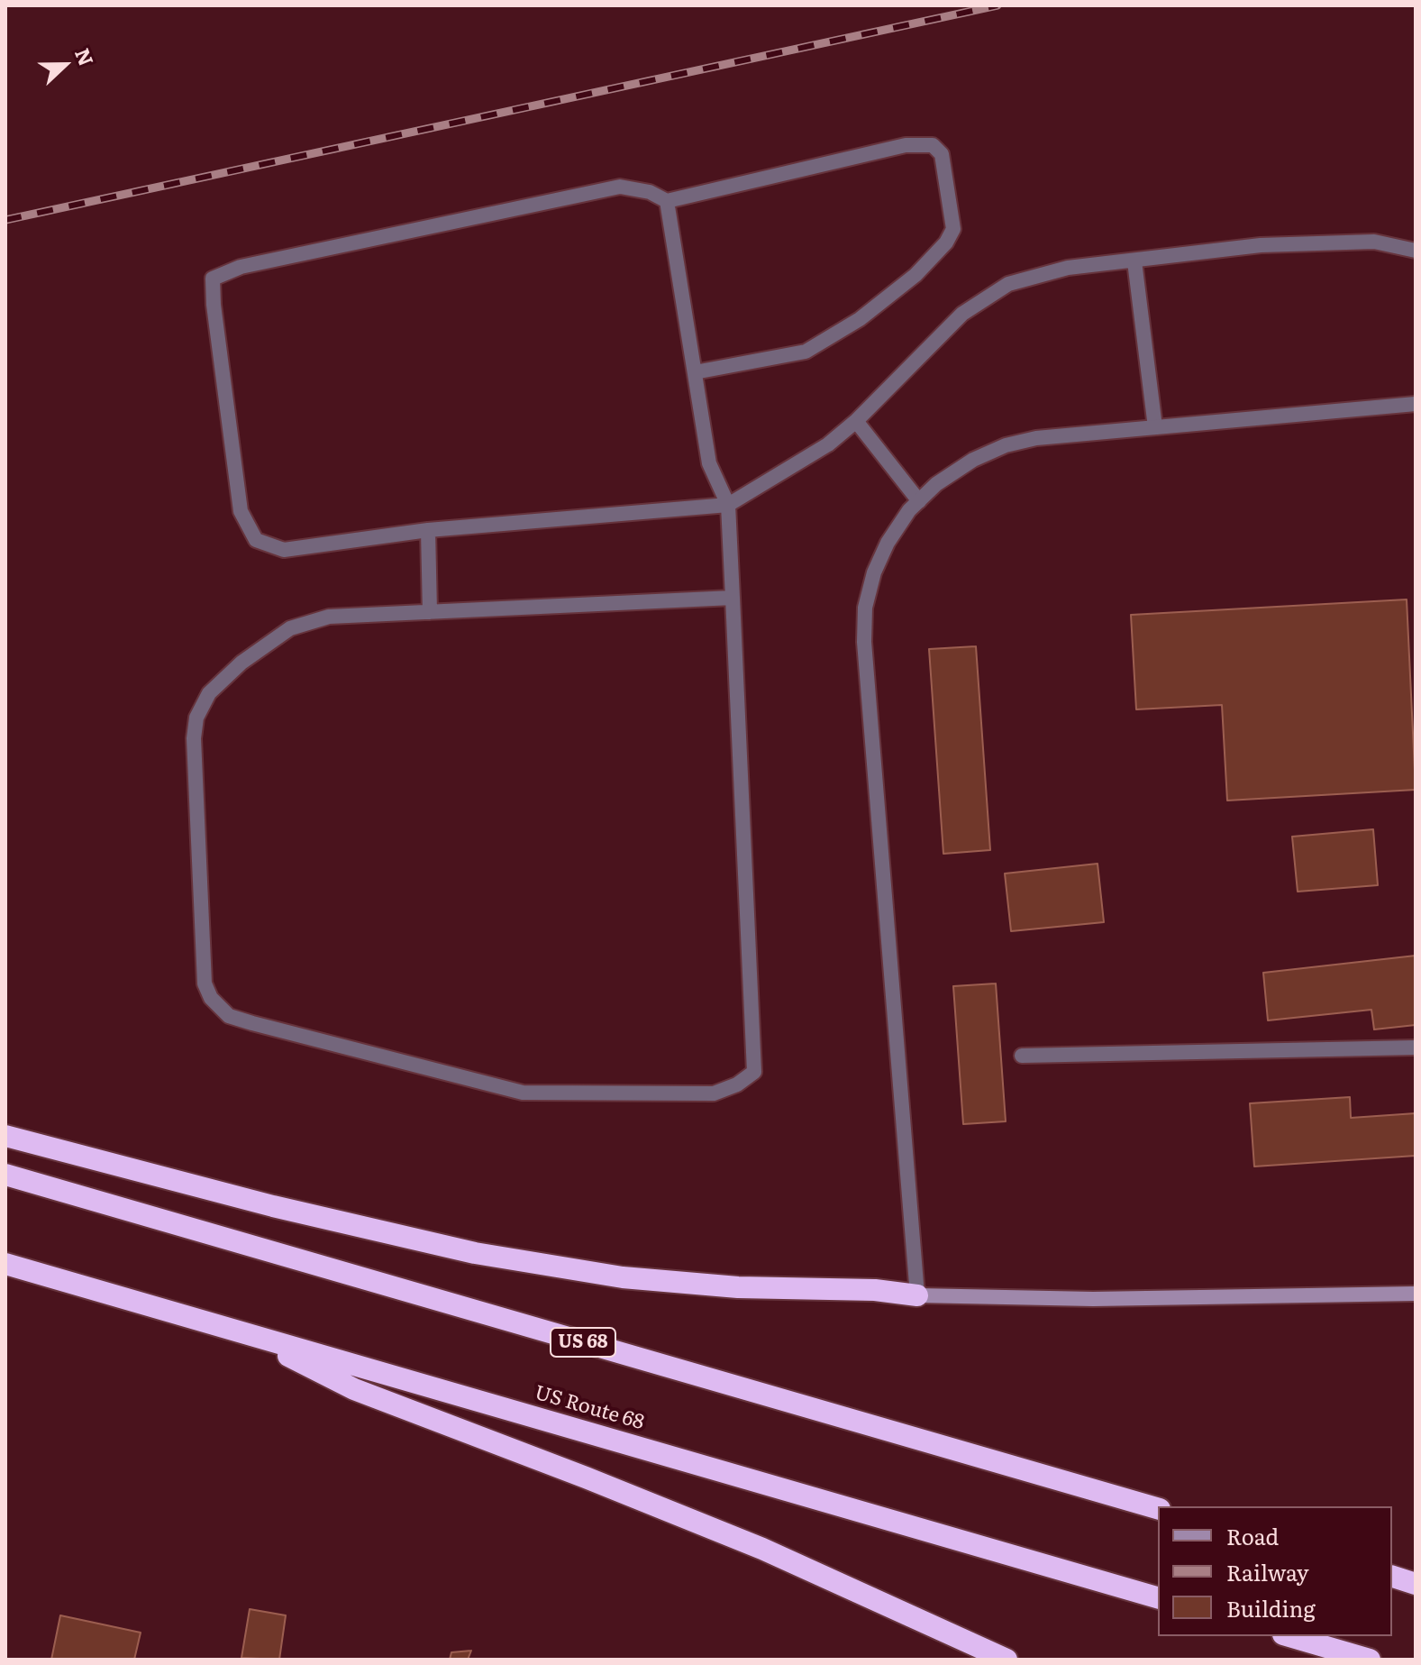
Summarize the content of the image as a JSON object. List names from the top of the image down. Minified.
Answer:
{"streets":{"highway":["US 68","US Route 68"]},"legend":["Road","Railway","Building"],"north":"right"}
